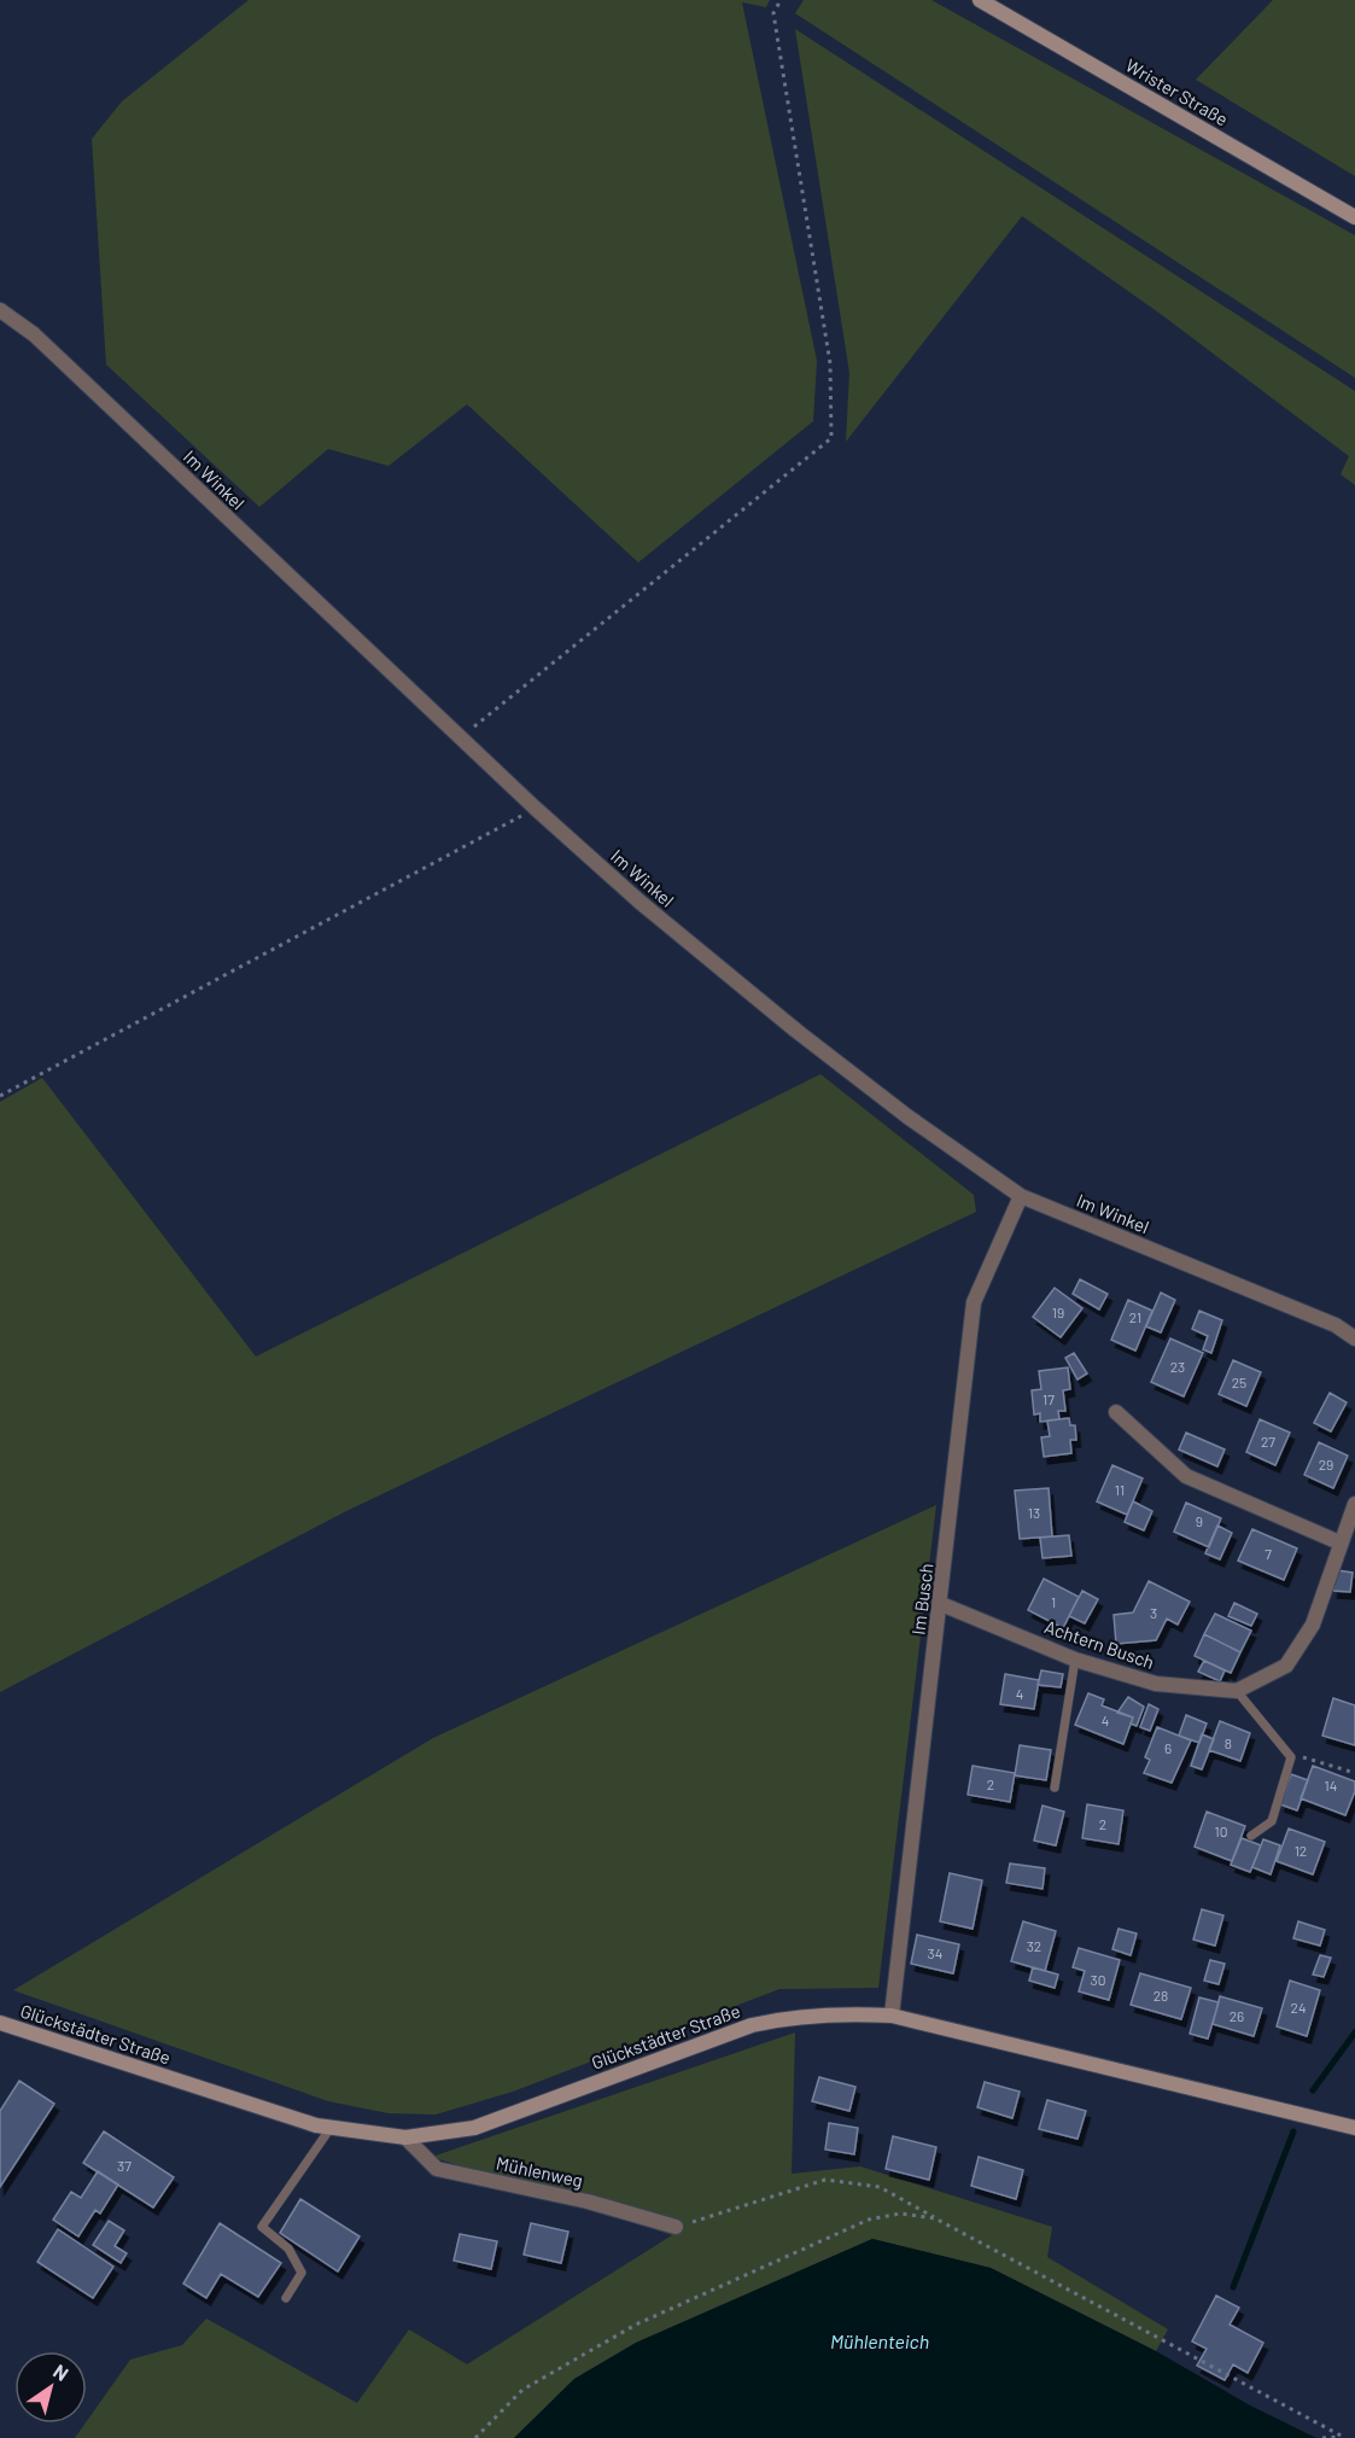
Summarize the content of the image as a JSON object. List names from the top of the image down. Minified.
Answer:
{"streets":{"street":["Wrister Straße","Im Winkel","Im Busch","Achtern Busch","Glückstädter Straße","Mühlenweg"]},"crossings":[["Im Winkel","Im Busch"],["Im Busch","Achtern Busch"],["Im Busch","Glückstädter Straße"],["Glückstädter Straße","Mühlenweg"]],"water":["Mühlenteich"],"house_numbers":["19","21","23","25","17","27","29","11","13","9","7","1","3","4","4","8","6","2","14","2","10","12","32","34","30","28","24","26","37"],"north":"top right"}
